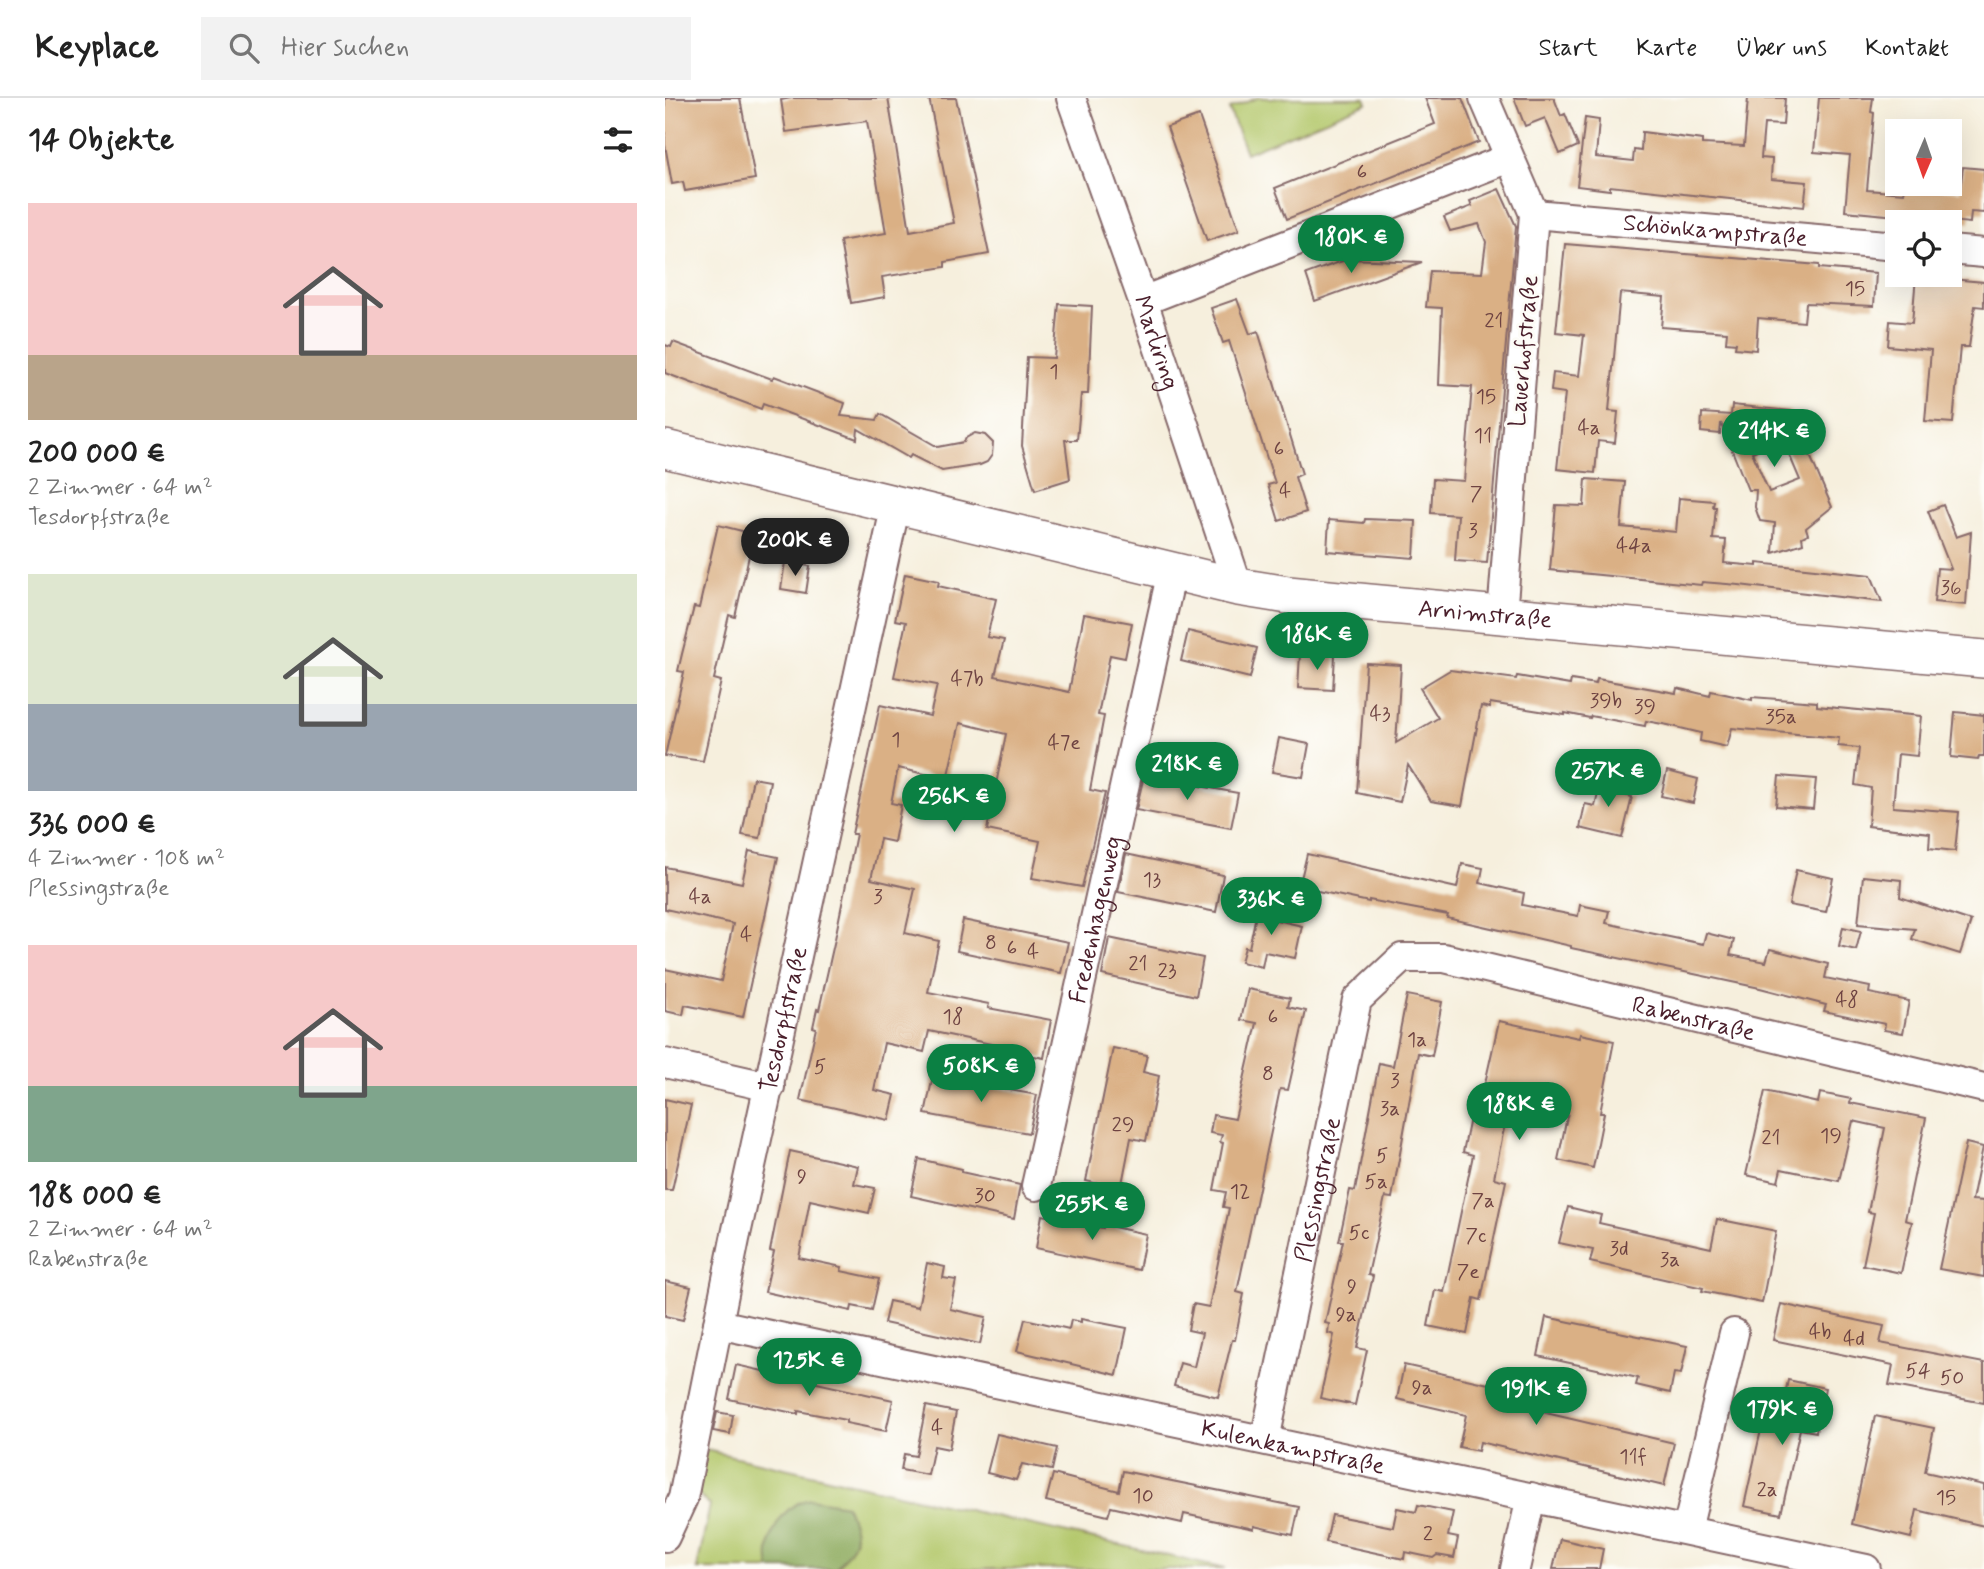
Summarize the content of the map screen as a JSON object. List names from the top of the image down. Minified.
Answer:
{"streets":{"main road":["Arnimstraße"],"street":["Schönkampstraße","Marliring","Lauerhofstraße","Fredenhagenweg","Rabenstraße","Tesdorpfstraße","Plessingstraße","Kulenkampstraße"]},"crossings":[["Schönkampstraße","Lauerhofstraße"],["Marliring","Arnimstraße"],["Lauerhofstraße","Arnimstraße"],["Arnimstraße","Fredenhagenweg"],["Arnimstraße","Tesdorpfstraße"],["Rabenstraße","Plessingstraße"],["Tesdorpfstraße","Kulenkampstraße"],["Plessingstraße","Kulenkampstraße"]],"house_numbers":["6","15","21","1","15","4a","11","6","4","7","3","44a","36","47b","39b","39","43","35a","1","47e","13","4a","3","4","8","6","4","21","23","48","18","6","1a","5","8","3","3a","29","19","21","5","9","5a","12","30","7a","5c","7c","3d","3a","7e","9","9a","4b","4d","54","50","9a","4","11f","2a","10","15","2"],"north":"bottom","page":{"header":"Keyplace","search":"Hier suchen","nav":["Start","Karte","Über uns","Kontakt"],"heading":"14 Objekte","list":[{"name":"200 000 €","note":"2 Zimmer · 64 m² · Tesdorpfstraße"},{"name":"336 000 €","note":"4 Zimmer · 108 m² · Plessingstraße"},{"name":"188 000 €","note":"2 Zimmer · 64 m² · Rabenstraße"}],"price":["180K €","214K €","200K €","186K €","218K €","257K €","256K €","336K €","508K €","188K €","255K €","125K €","191K €","179K €"]}}
